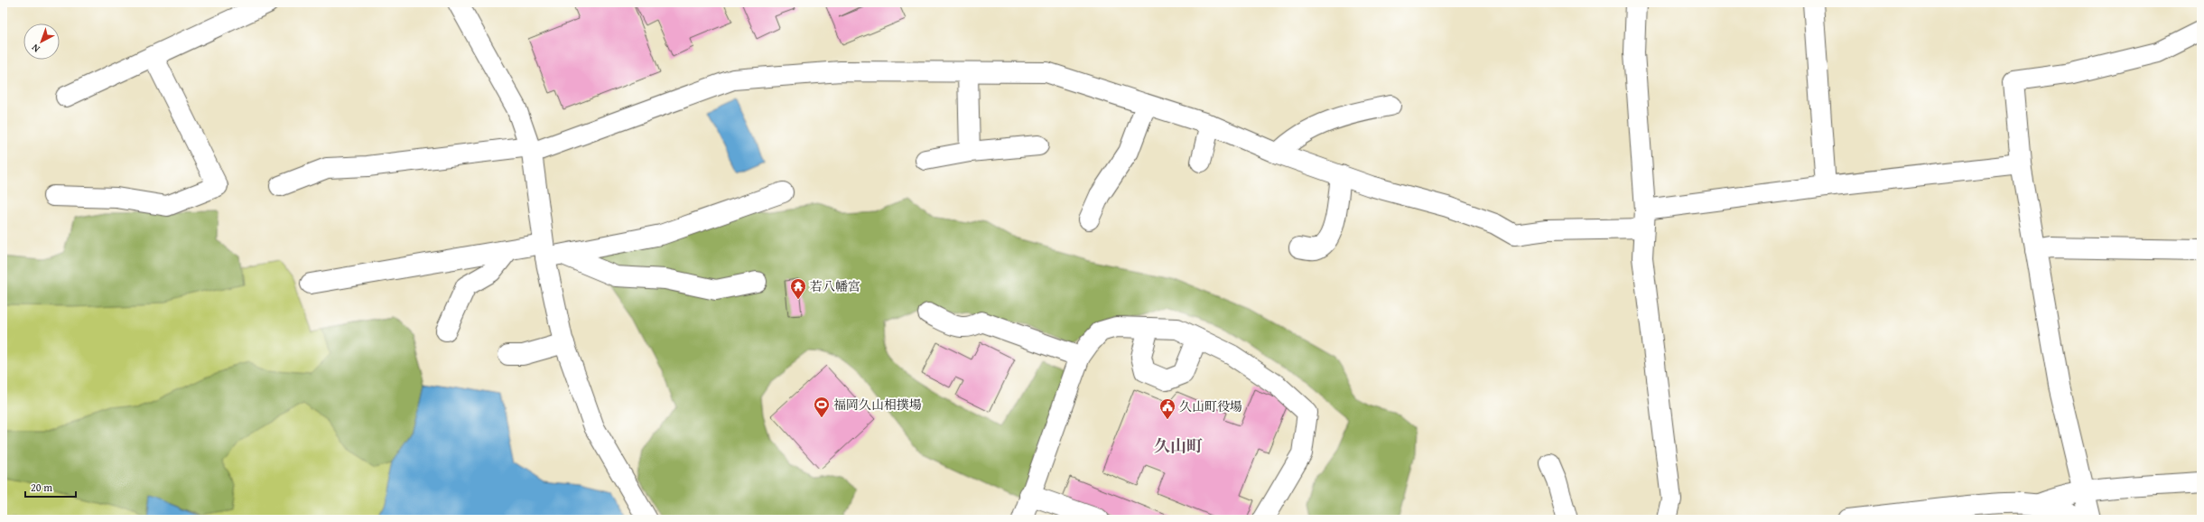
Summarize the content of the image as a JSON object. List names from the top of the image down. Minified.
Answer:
{"districts":["久山町"],"places":{"temple":["若八幡宮"],"sports":["福岡久山相撲場"],"public building":["久山町役場"]},"scale_bar":"20 m","north":"bottom left"}
